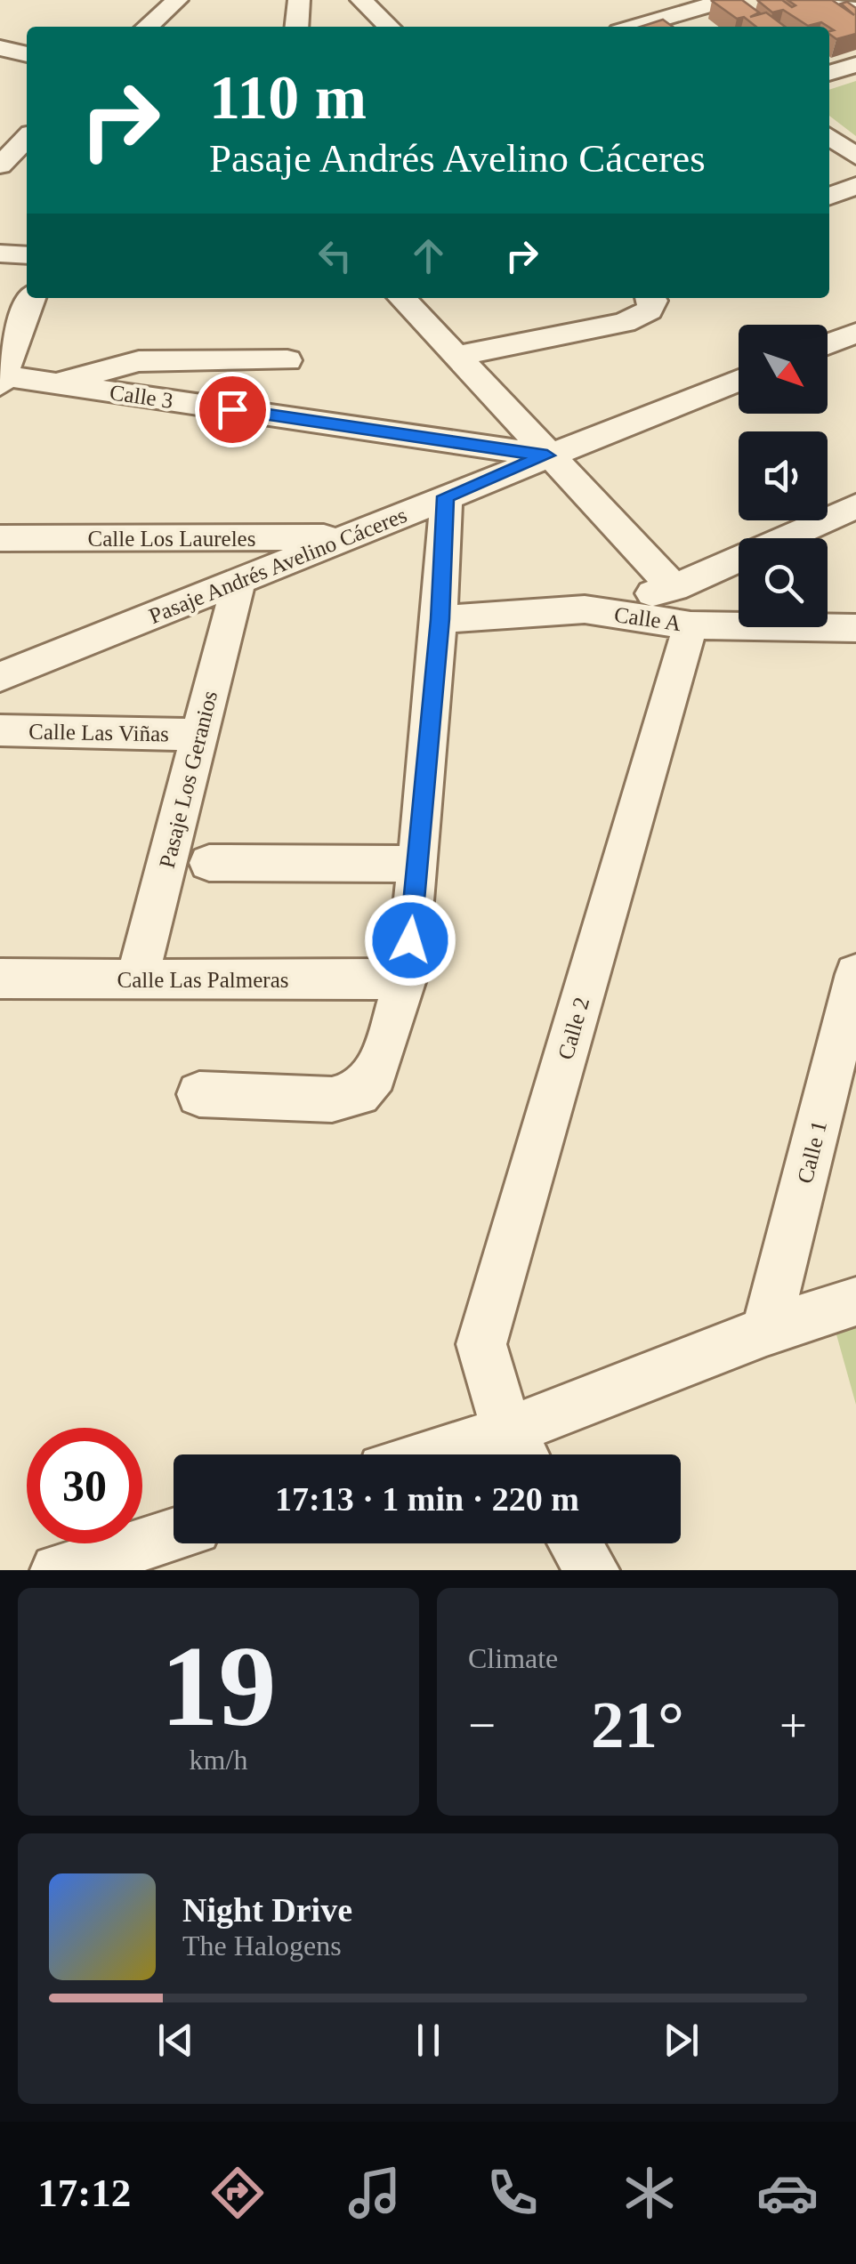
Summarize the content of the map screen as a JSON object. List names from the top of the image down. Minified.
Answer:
{"streets":{"street":["Calle 3","Calle Los Laureles","Pasaje Andrés Avelino Cáceres","Calle A","Calle Las Viñas","Pasaje Los Geranios","Calle Las Palmeras","Calle 2","Calle 1"]},"crossings":[["Calle 3","Pasaje Andrés Avelino Cáceres"],["Calle Los Laureles","Pasaje Andrés Avelino Cáceres"],["Pasaje Andrés Avelino Cáceres","Pasaje Los Geranios"],["Calle A","Calle 2"],["Calle Las Viñas","Pasaje Los Geranios"],["Pasaje Los Geranios","Calle Las Palmeras"]],"north":"bottom right","page":{"turn":["110 m","Pasaje Andrés Avelino Cáceres"],"limit":"30","trip":"17:13 · 1 min · 220 m","tile":[["19","km/h"],"Climate"],"heat":["−","21°","+"],"song":["Night Drive","The Halogens"],"tabs":"17:12"}}
